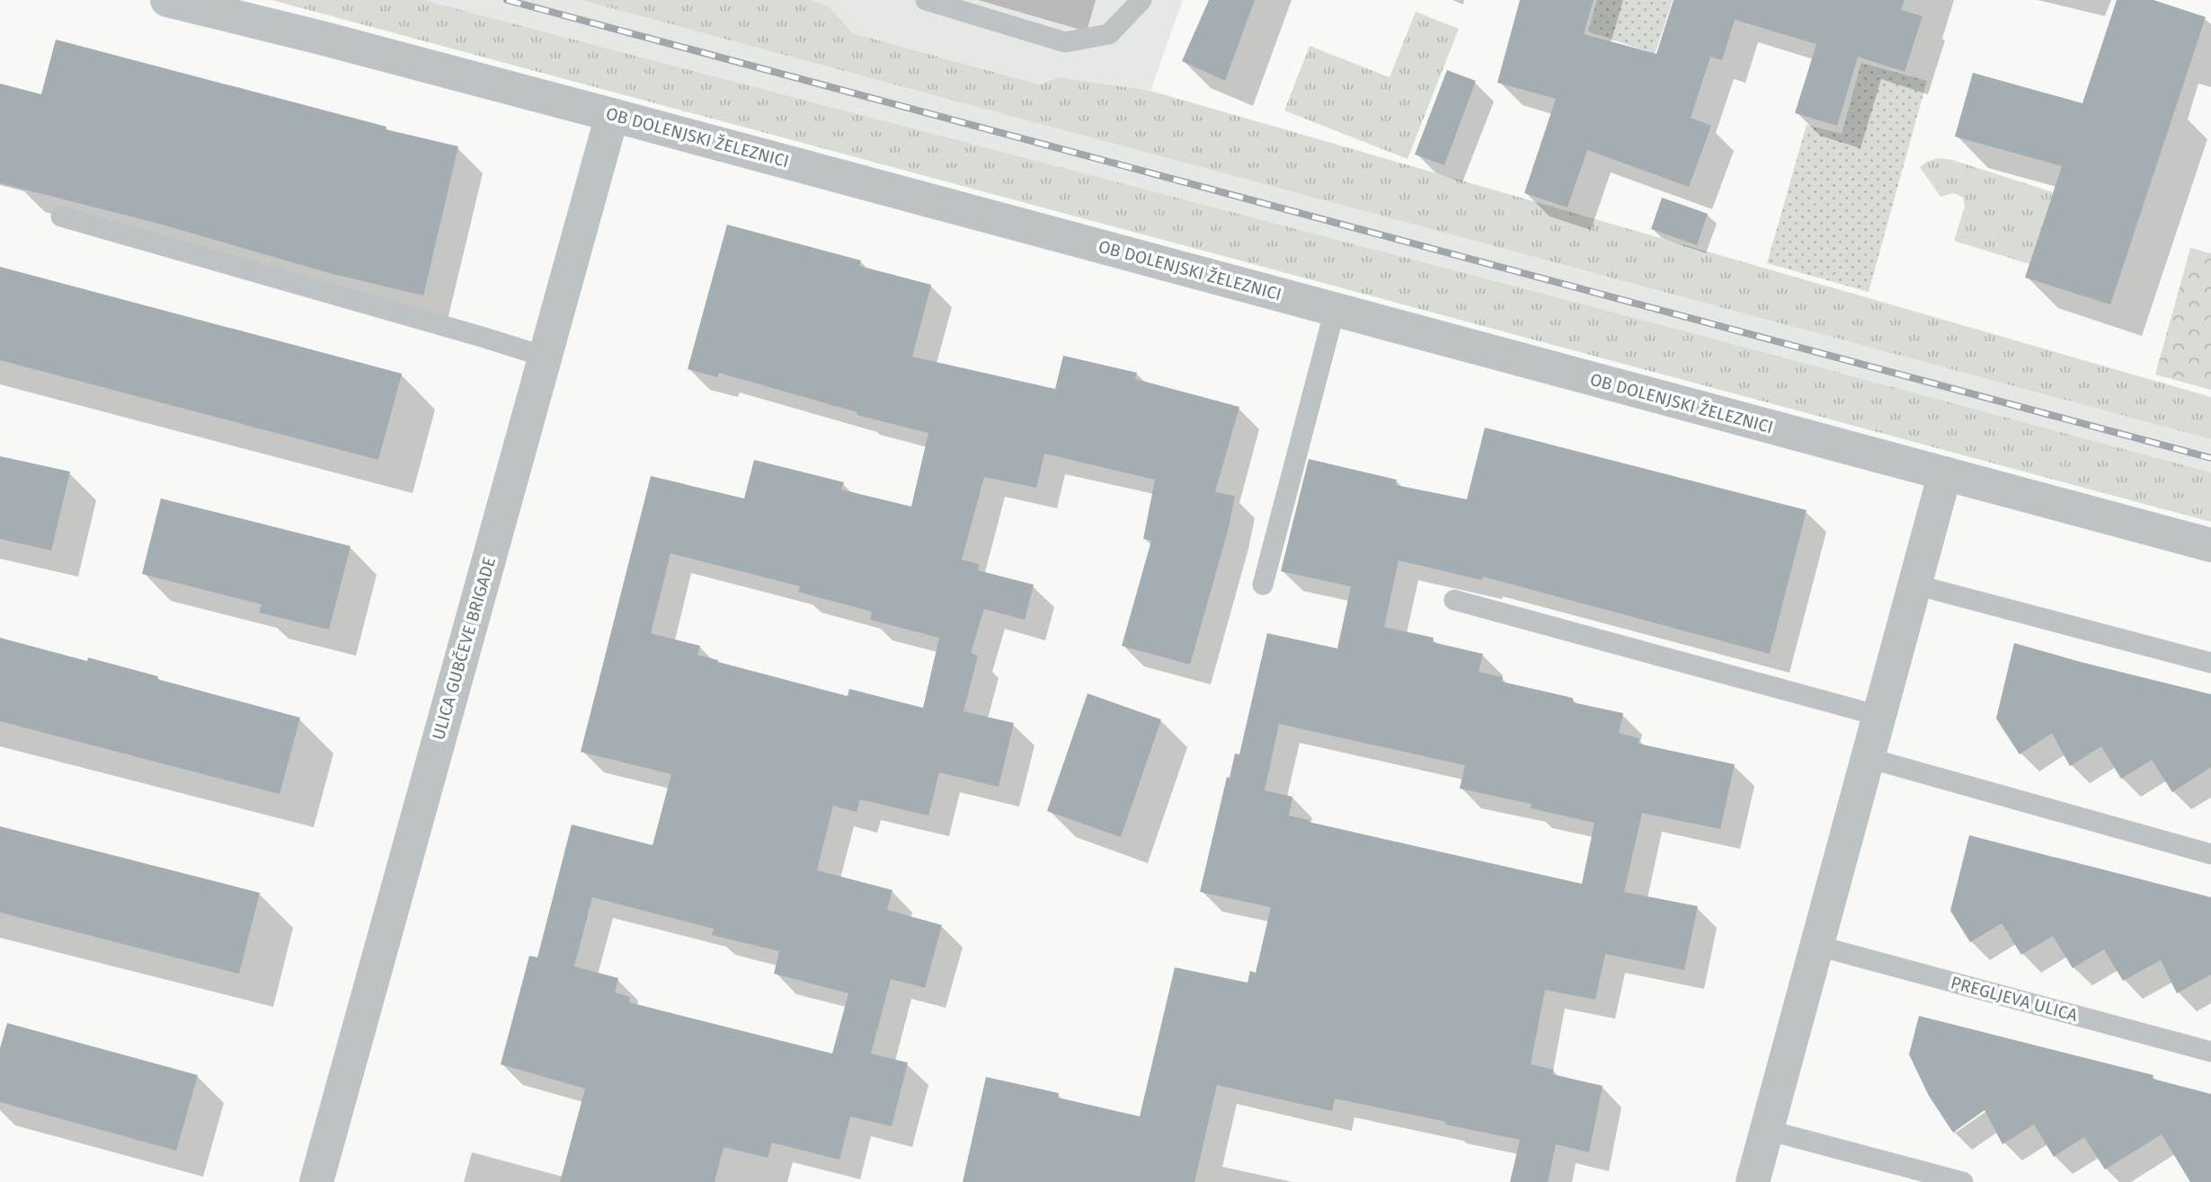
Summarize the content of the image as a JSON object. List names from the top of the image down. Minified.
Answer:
{"streets":{"street":["OB DOLENJSKI ŽELEZNICI","ULICA GUBČEVE BRIGADE"],"lane":["PREGLJEVA ULICA"]},"crossings":[["OB DOLENJSKI ŽELEZNICI","ULICA GUBČEVE BRIGADE"]]}
